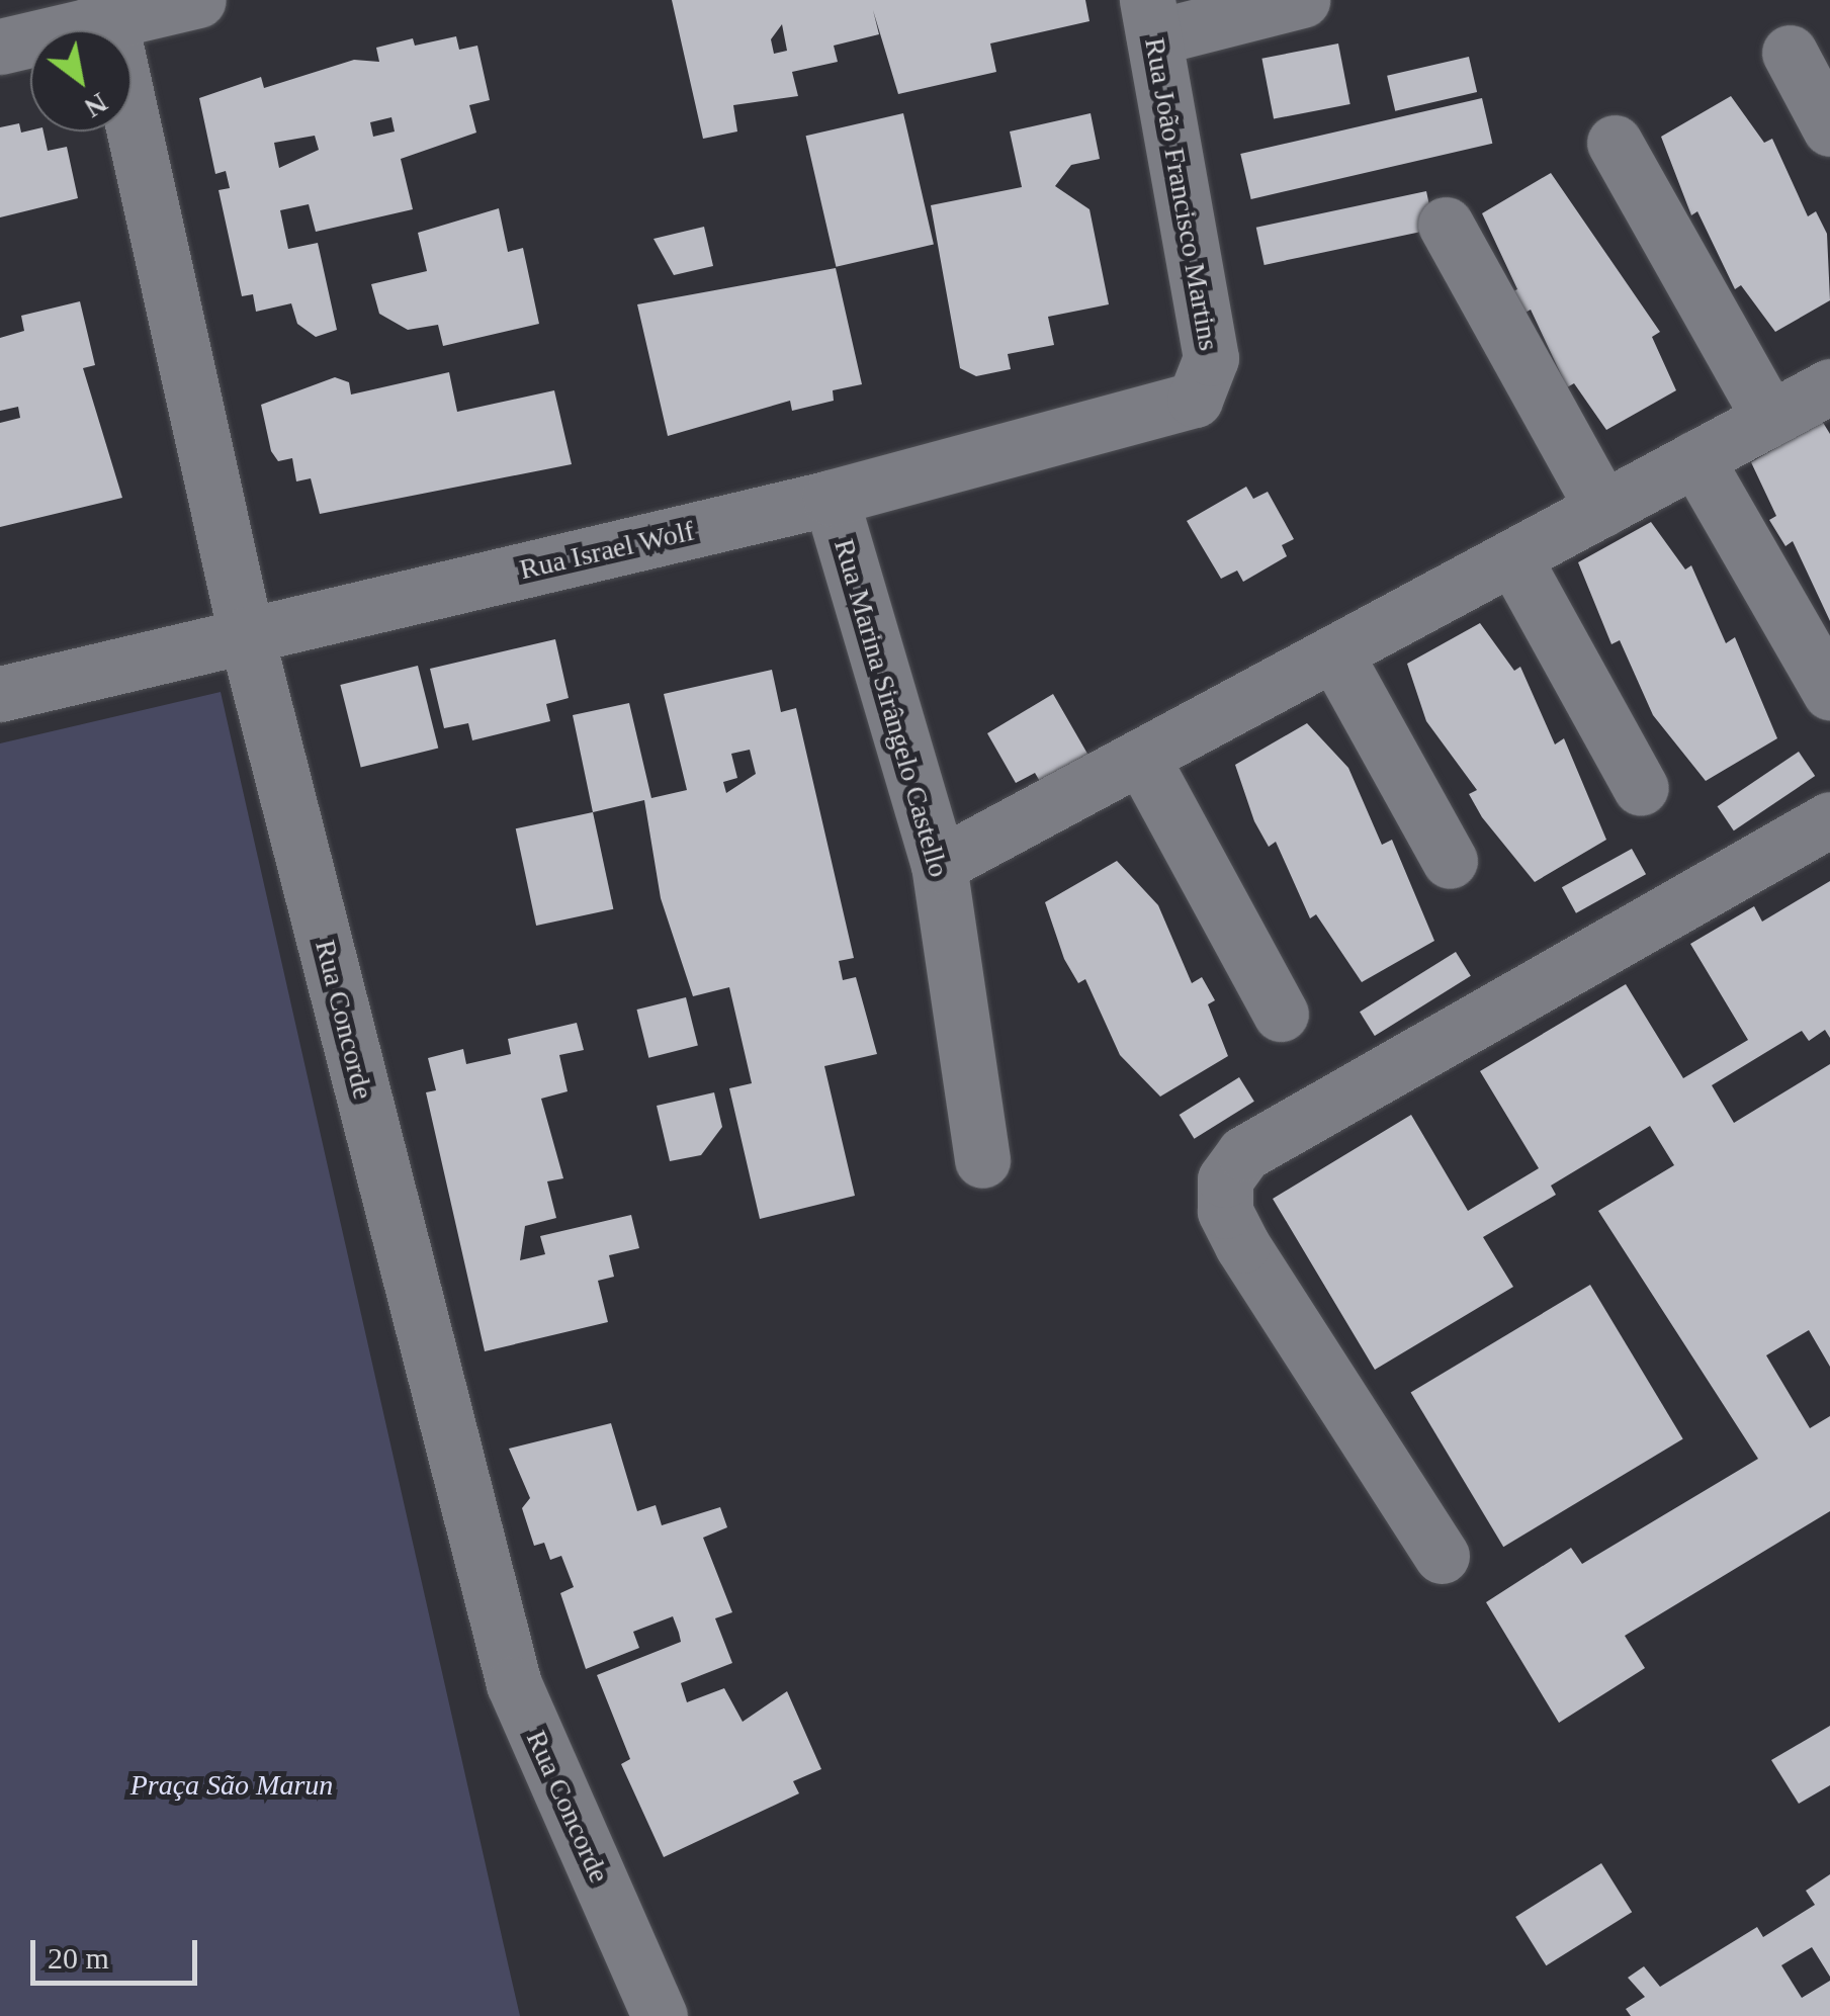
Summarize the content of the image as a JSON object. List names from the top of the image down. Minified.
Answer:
{"streets":{"street":["Rua João Francisco Martins","Rua Israel Wolf","Rua Marina Sirângelo Castello","Rua Concorde"]},"crossings":[["Rua João Francisco Martins","Rua Israel Wolf"],["Rua Israel Wolf","Rua Marina Sirângelo Castello"],["Rua Israel Wolf","Rua Concorde"]],"parks":["Praça São Marun"],"scale_bar":"20 m","north":"bottom right"}
